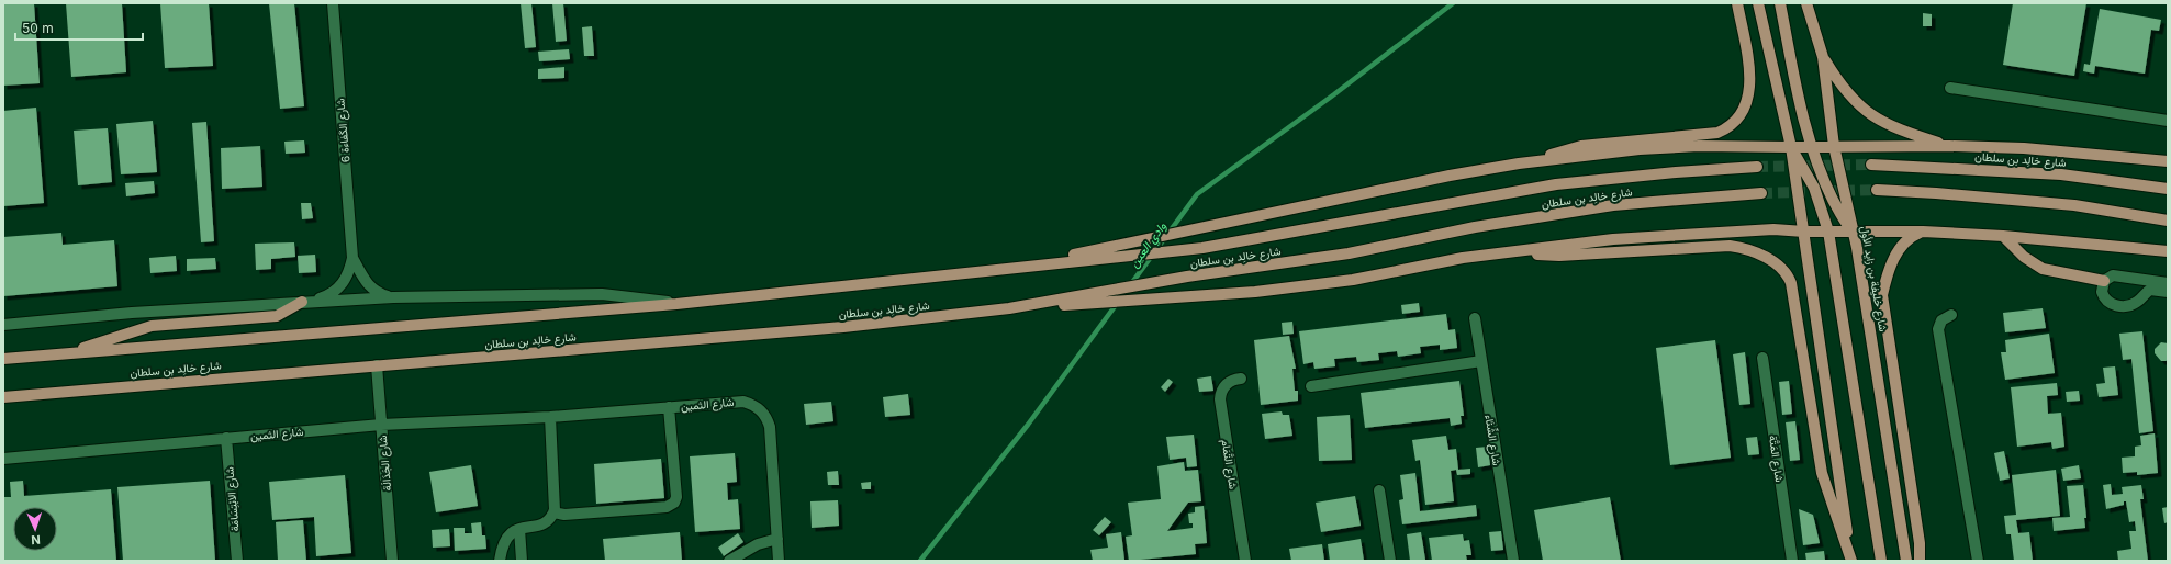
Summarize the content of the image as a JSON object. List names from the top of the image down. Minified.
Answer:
{"streets":{"main road":["شارع خالِد بن سلطان","شارع خليفة بن زايد الأول"],"street":["شارع الكَفاءة 6","شارع الثمين","شارع الشِّتَاء","شارع المَتَّة","شارع الجَدَالَة","شارع التَّمَام","شارع الابْتِسَامَة"]},"crossings":[["شارع خالِد بن سلطان","شارع الجَدَالَة"],["شارع الثمين","شارع الجَدَالَة"],["شارع الثمين","شارع الابْتِسَامَة"]],"water":["وادي العين"],"scale_bar":"50 m","north":"bottom"}
